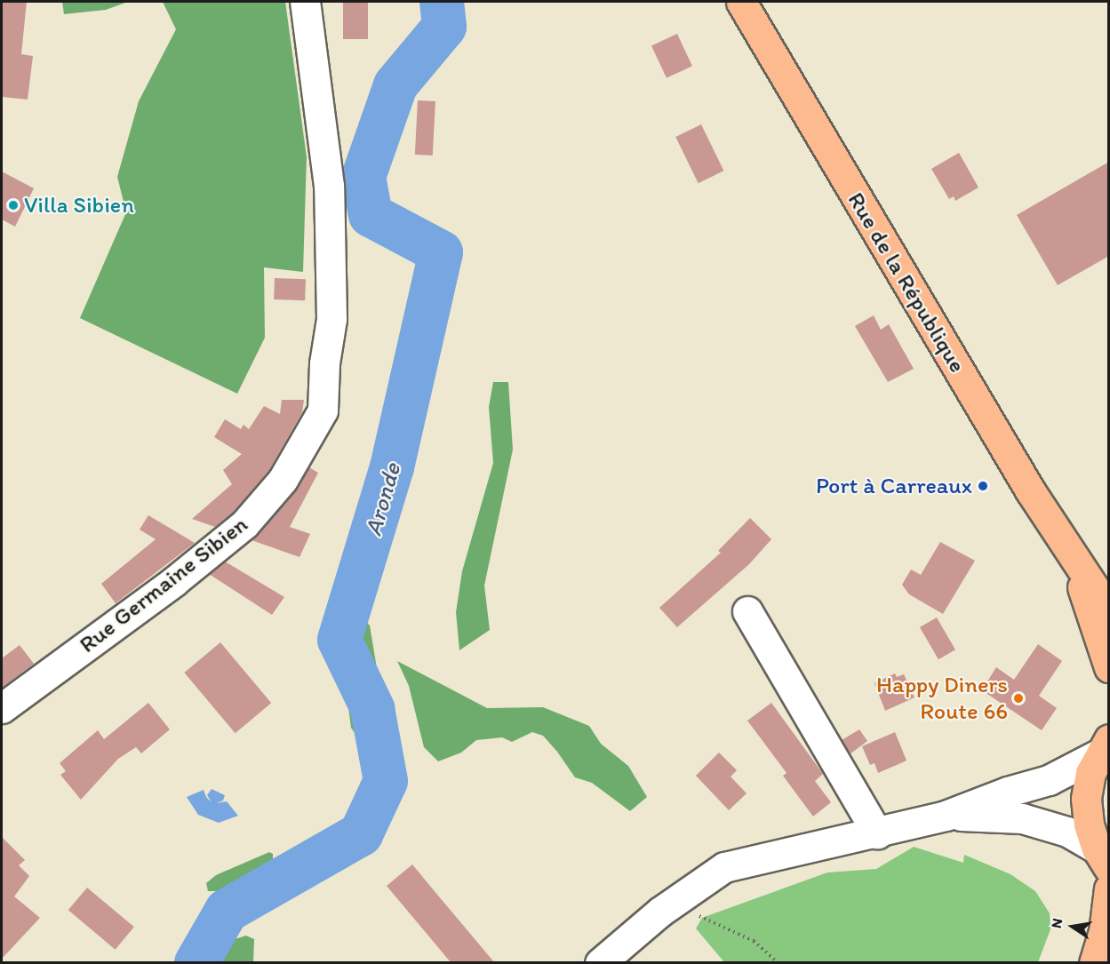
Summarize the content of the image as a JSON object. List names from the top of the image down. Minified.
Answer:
{"streets":{"main road":["Rue de la République"],"street":["Rue Germaine Sibien"]},"water":["Aronde"],"places":["Villa Sibien","Port à Carreaux","Happy Diners Route 66"],"north":"left"}
